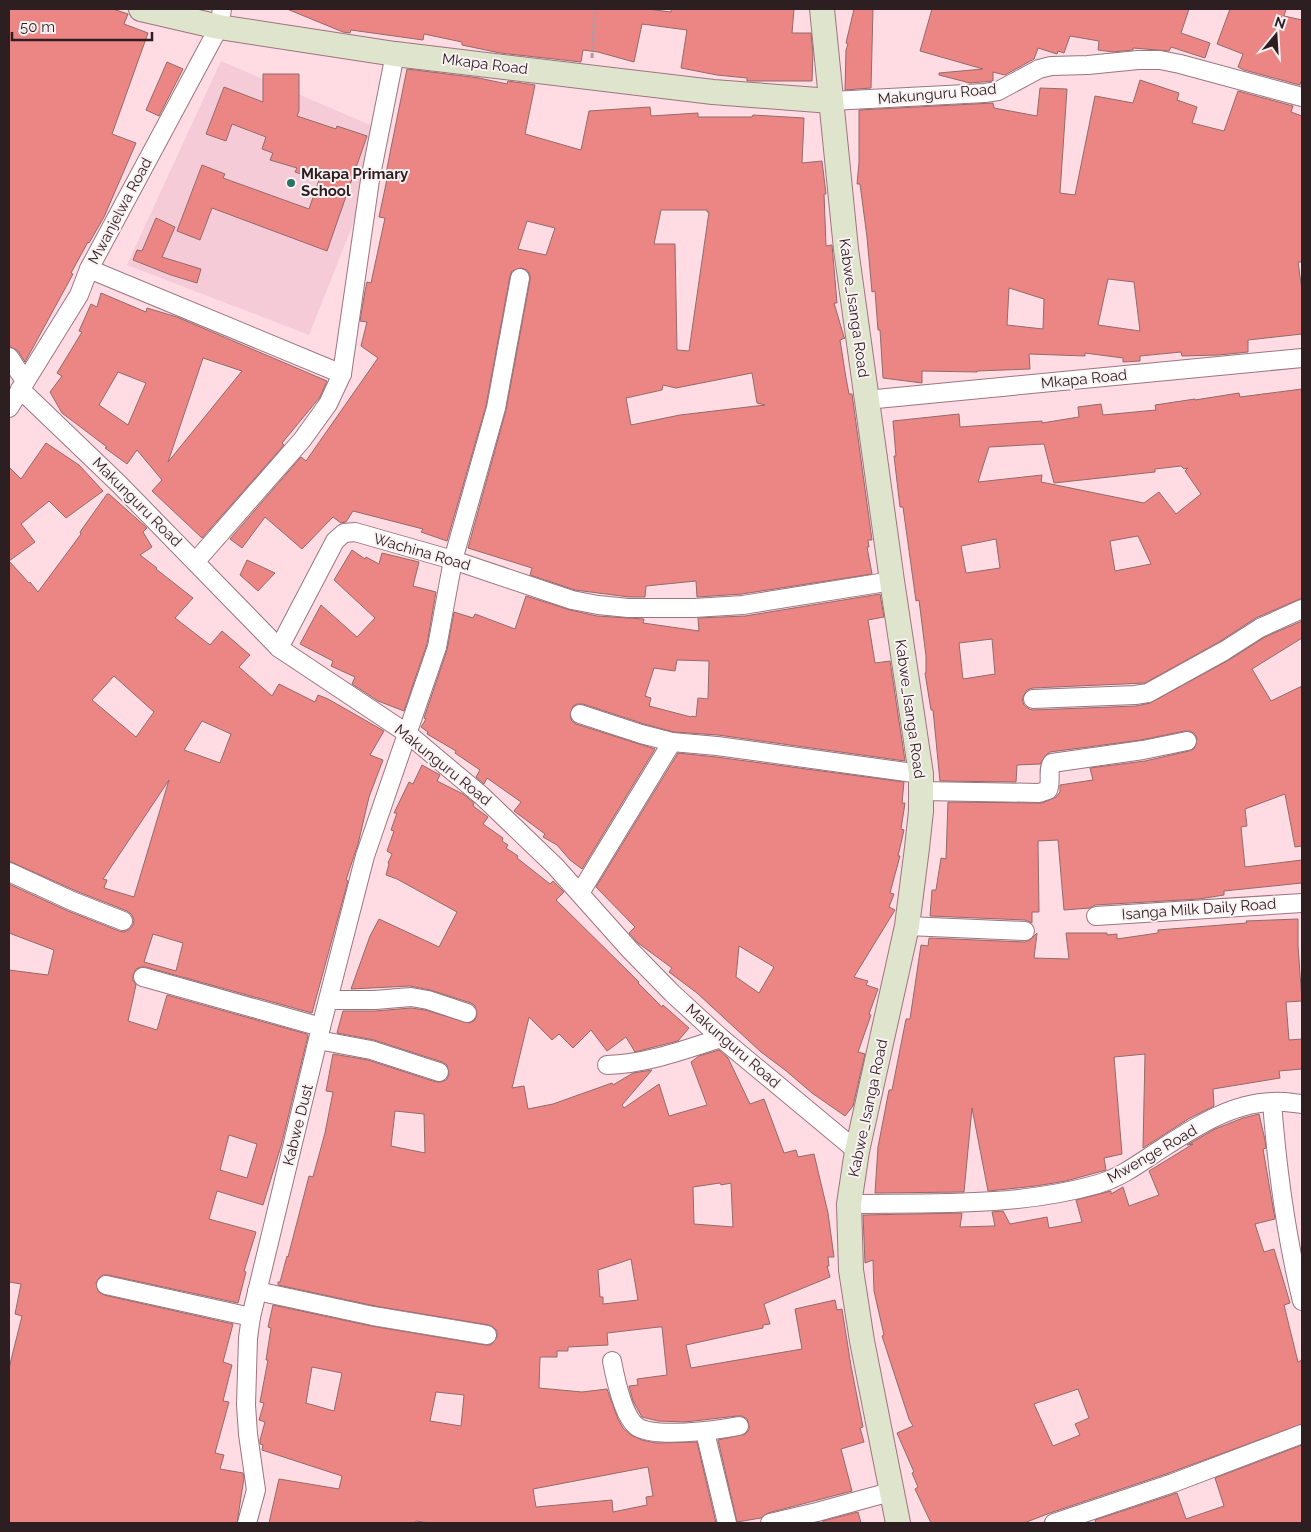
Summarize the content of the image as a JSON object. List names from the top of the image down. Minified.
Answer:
{"streets":{"street":["Mkapa Road","Makunguru Road","Mwanjelwa Road","Kabwe_Isanga Road","Wachina Road","Isanga Milk Daily Road","Kabwe Dust","Mwenge Road"]},"crossings":[["Mkapa Road","Makunguru Road"],["Mkapa Road","Mwanjelwa Road"],["Mkapa Road","Kabwe_Isanga Road"],["Makunguru Road","Mwanjelwa Road"],["Makunguru Road","Kabwe_Isanga Road"],["Makunguru Road","Wachina Road"],["Makunguru Road","Kabwe Dust"],["Kabwe_Isanga Road","Wachina Road"],["Kabwe_Isanga Road","Mwenge Road"],["Wachina Road","Kabwe Dust"]],"places":["Mkapa Primary School"],"scale_bar":"50 m","north":"top"}
